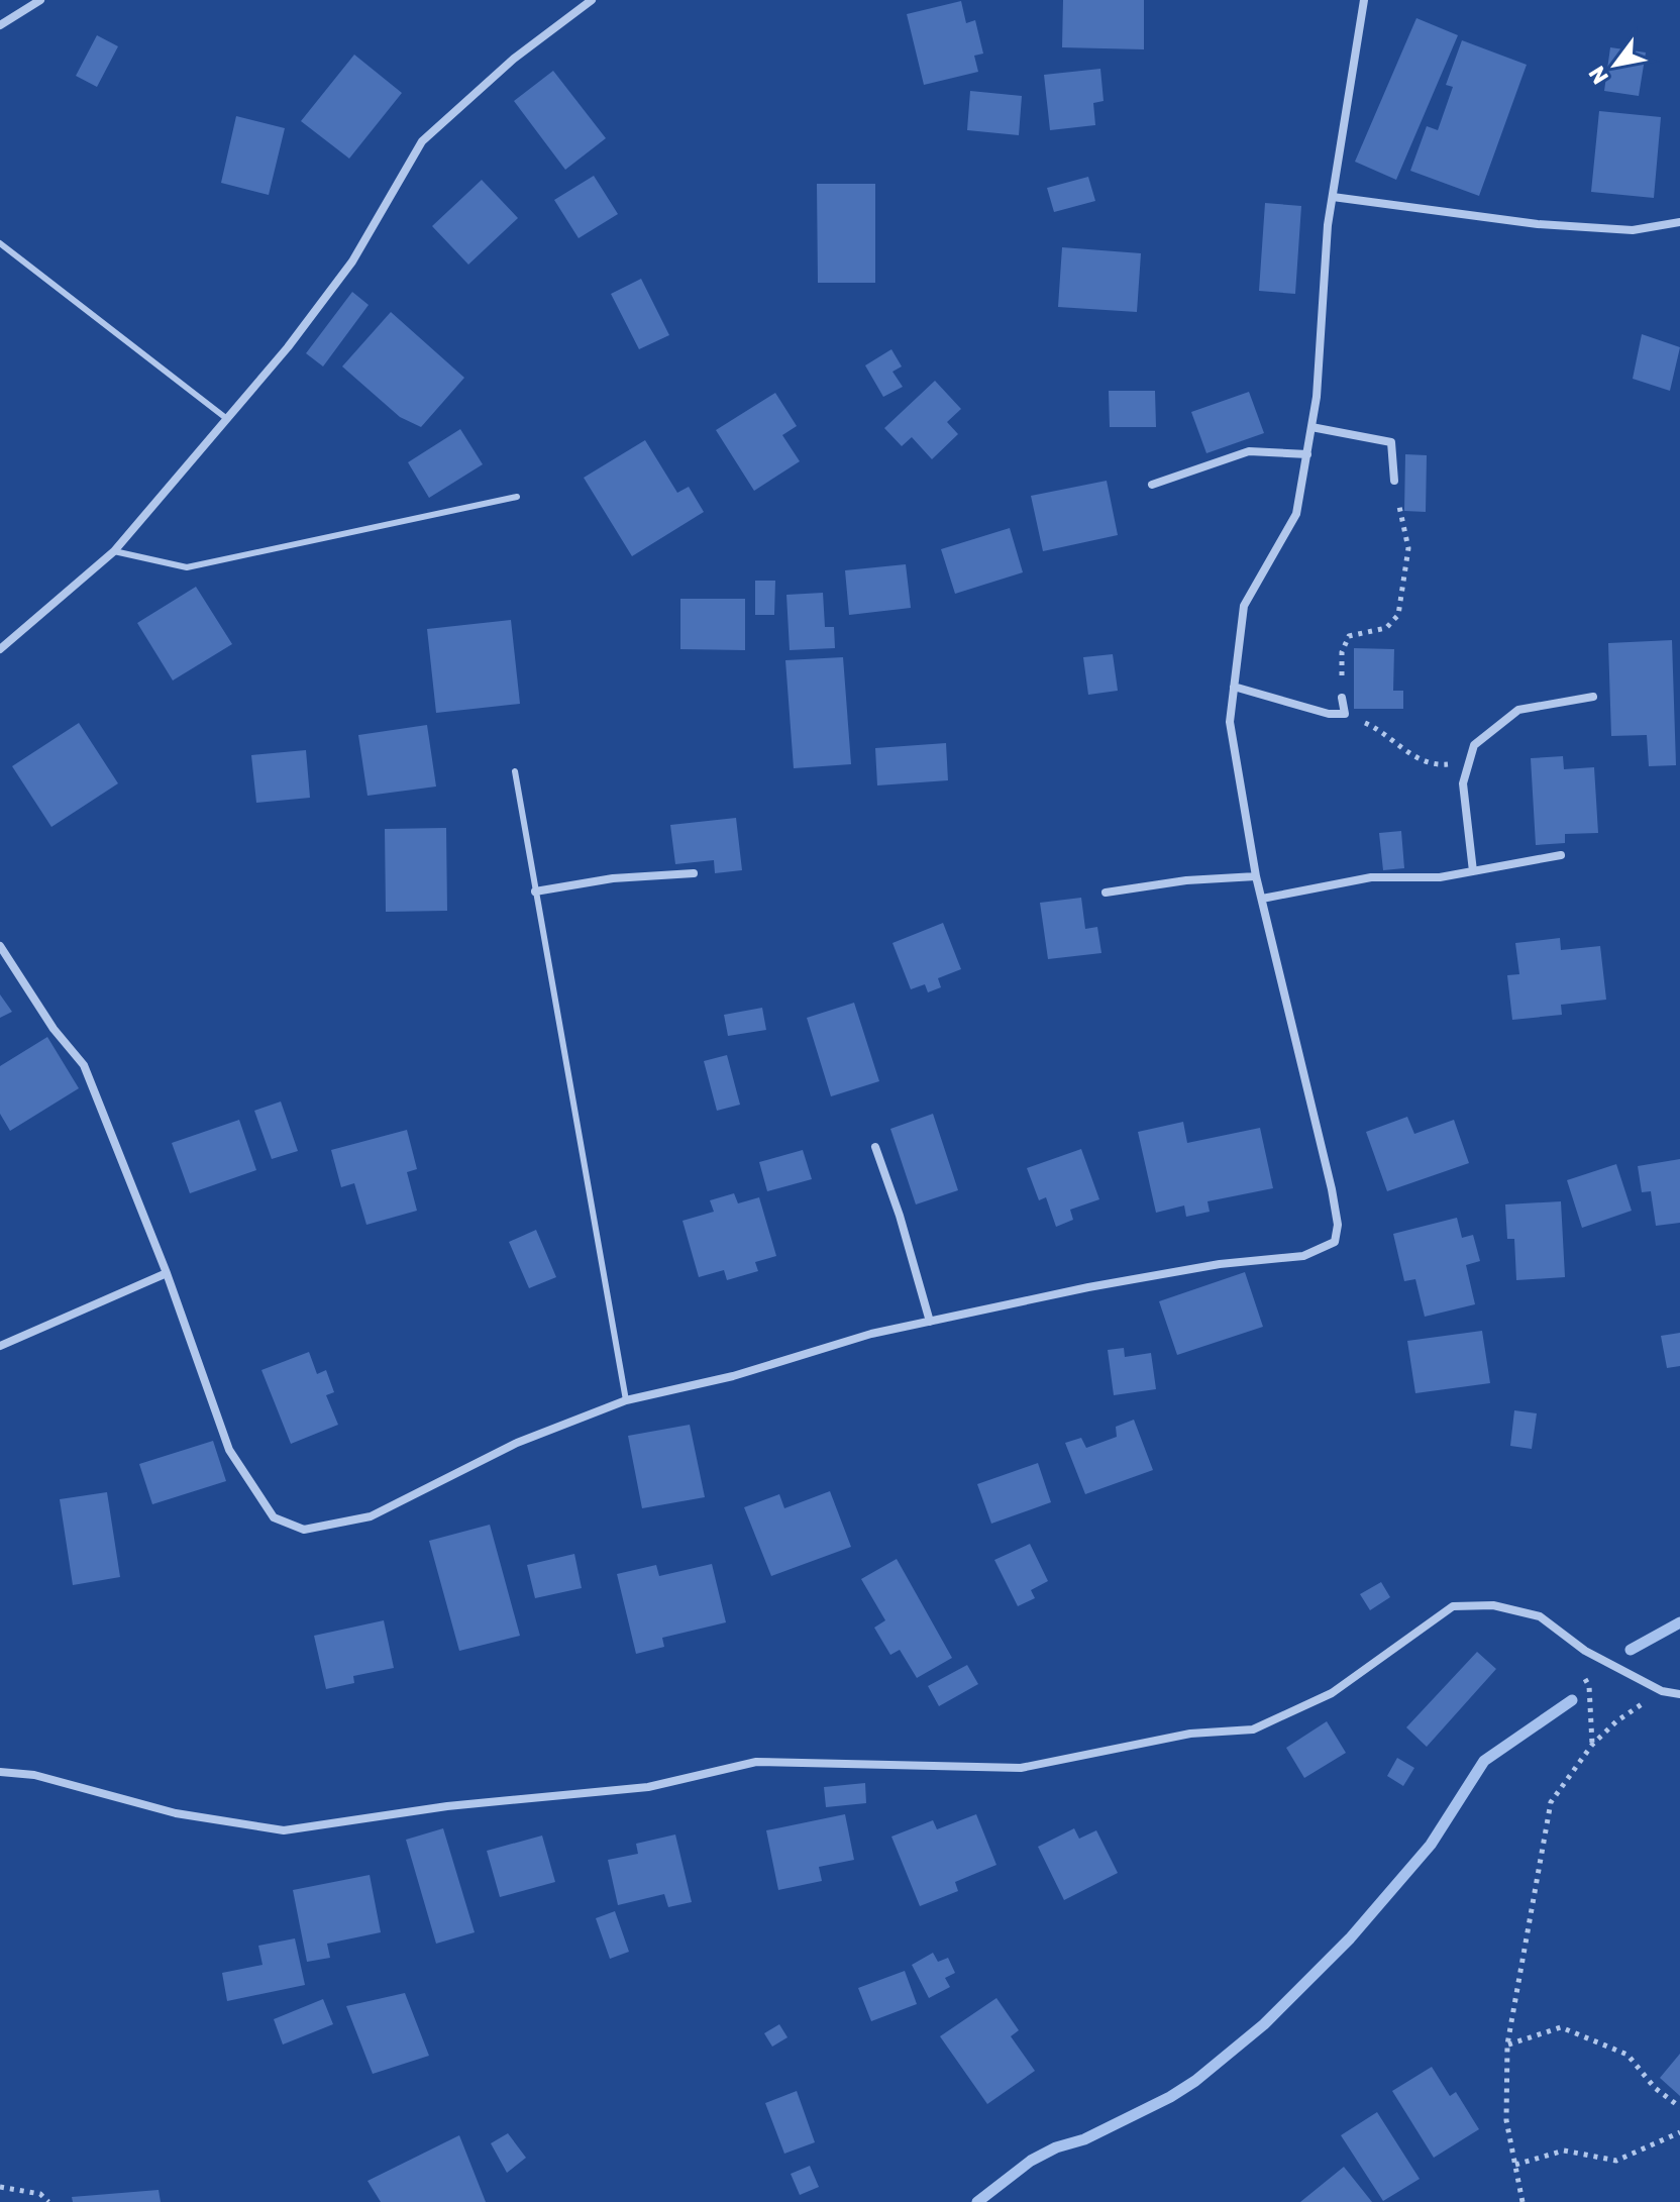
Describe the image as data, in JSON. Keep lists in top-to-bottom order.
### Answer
{
  "north": "bottom left"
}
